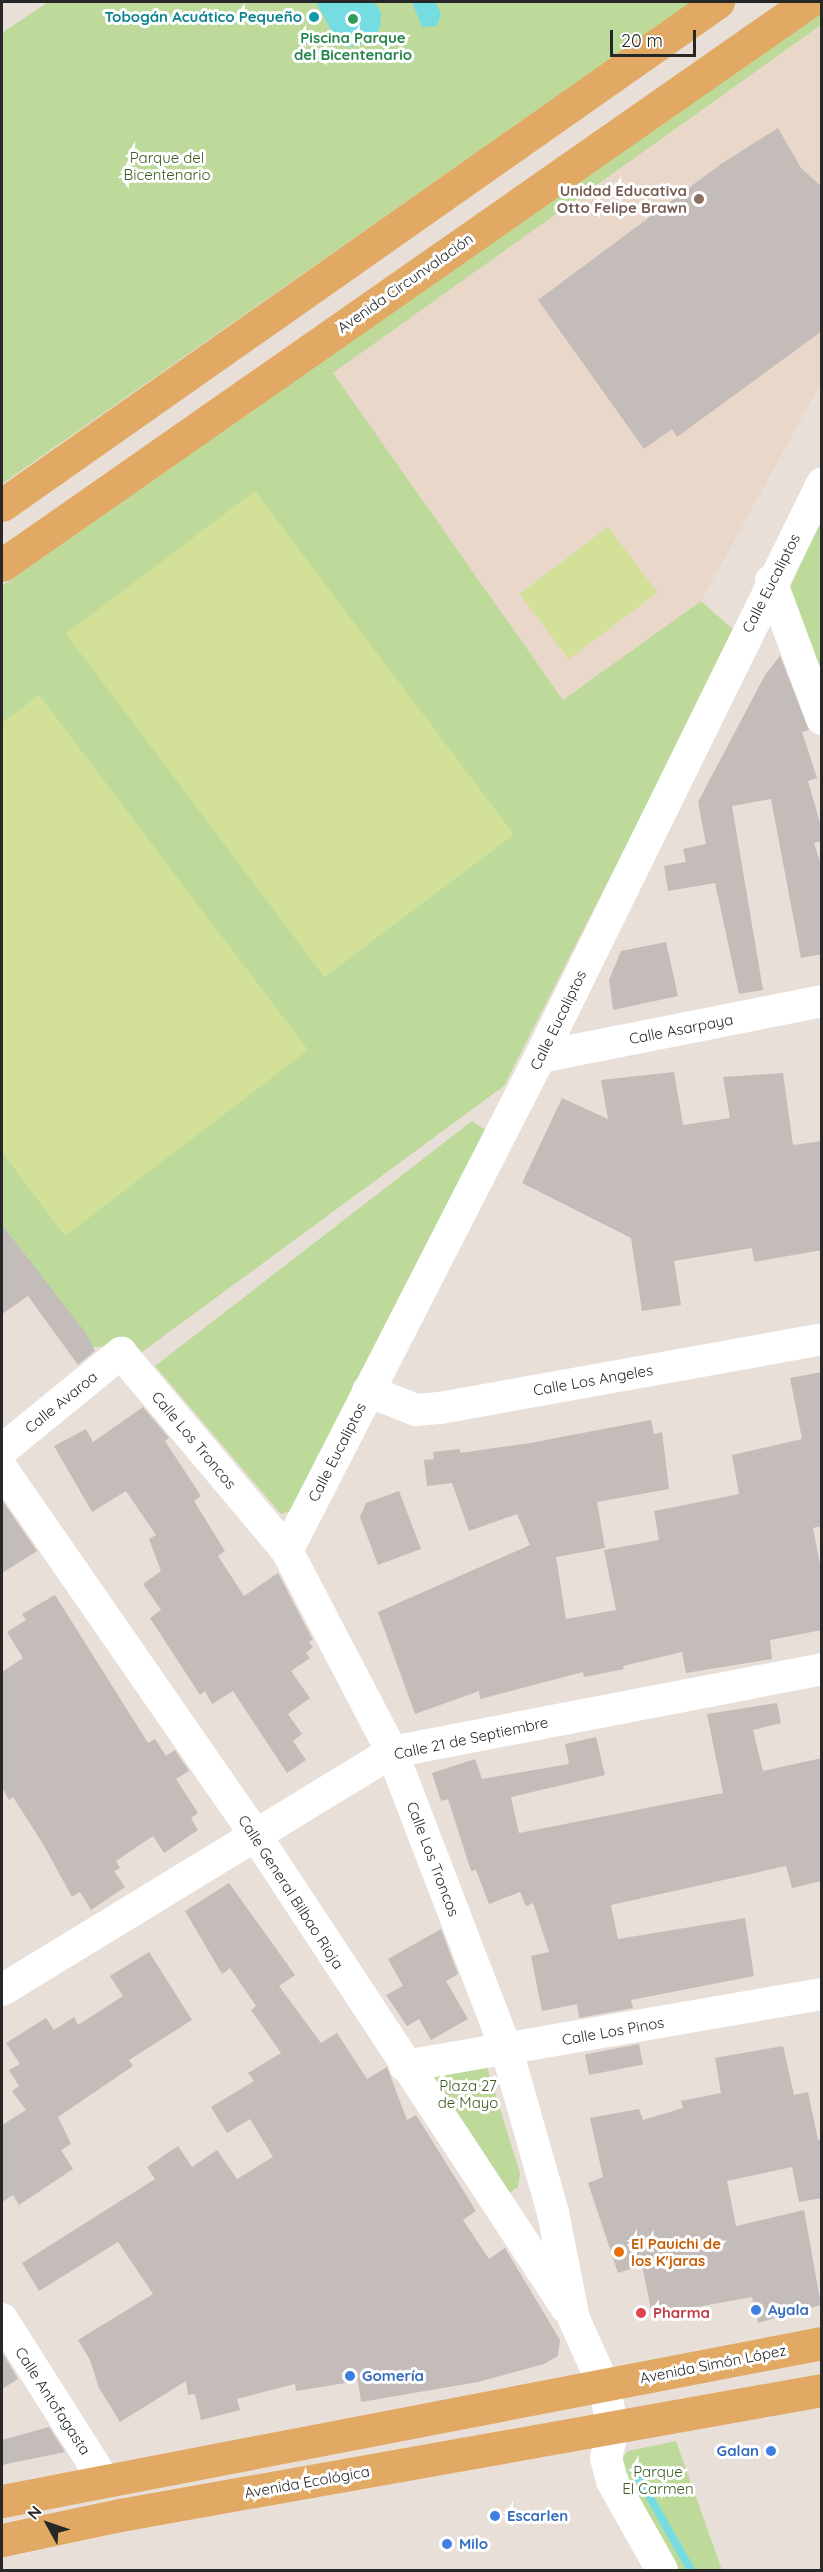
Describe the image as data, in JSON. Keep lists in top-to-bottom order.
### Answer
{
  "streets": {
    "main road": ["Avenida Circunvalación", "Avenida Simón López", "Avenida Ecológica"],
    "street": [
      "Calle Eucaliptos",
      "Calle Asarpaya",
      "Calle Los Angeles",
      "Calle Avaroa",
      "Calle Los Troncos",
      "Calle 21 de Septiembre",
      "Calle General Bilbao Rioja",
      "Calle Los Pinos",
      "Calle Antofagasta"
    ]
  },
  "crossings": [
    ["Calle Eucaliptos", "Calle Asarpaya"],
    ["Calle Eucaliptos", "Calle Los Angeles"],
    ["Calle Eucaliptos", "Calle Los Troncos"],
    ["Calle Avaroa", "Calle Los Troncos"],
    ["Calle Los Troncos", "Calle 21 de Septiembre"],
    ["Calle Los Troncos", "Calle General Bilbao Rioja"],
    ["Calle Los Troncos", "Calle Los Pinos"],
    ["Calle Los Troncos", "Avenida Simón López"],
    ["Calle Los Troncos", "Avenida Ecológica"],
    ["Calle 21 de Septiembre", "Calle General Bilbao Rioja"],
    ["Calle General Bilbao Rioja", "Calle Los Pinos"]
  ],
  "parks": ["Parque del Bicentenario", "Plaza 27 de Mayo", "Parque El Carmen"],
  "places": [
    "Tobogán Acuático Pequeño",
    "Piscina Parque del Bicentenario",
    "Unidad Educativa Otto Felipe Brawn",
    "El Pauichi de los K'jaras",
    "Ayala",
    "Pharma",
    "Gomería",
    "Galan",
    "Escarlen",
    "Milo"
  ],
  "scale_bar": "20 m",
  "north": "top left"
}
